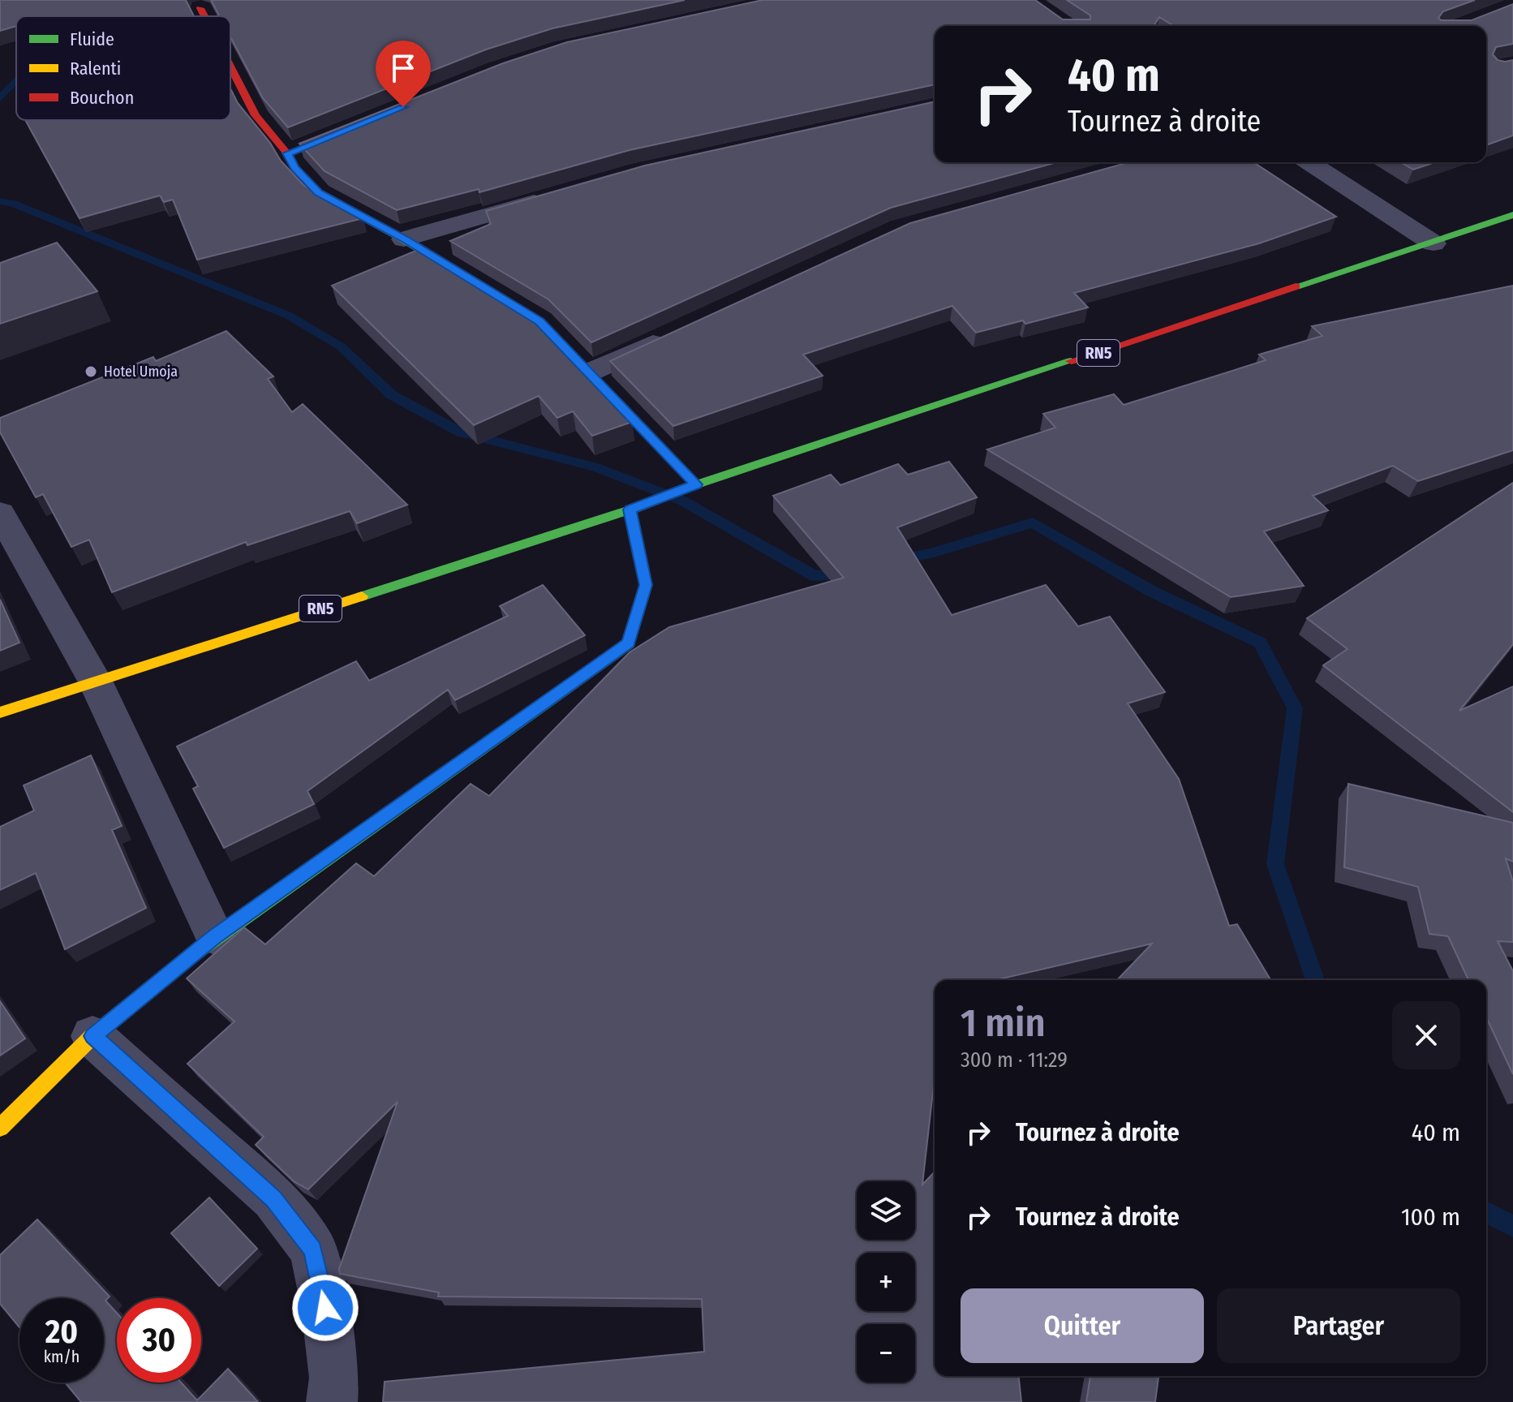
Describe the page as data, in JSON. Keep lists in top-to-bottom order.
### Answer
{
  "streets": {
    "main road": ["RN5"]
  },
  "places": ["Hotel Umoja"],
  "legend": ["Fluide", "Ralenti", "Bouchon"],
  "page": {
    "turn": ["40 m", "Tournez à droite"],
    "heading": ["1 min", "300 m · 11:29"],
    "list": [
      {
        "name": "Tournez à droite",
        "value": "40 m"
      },
      {
        "name": "Tournez à droite",
        "value": "100 m"
      }
    ],
    "map_buttons": ["+", "−"],
    "buttons": ["Quitter", "Partager"],
    "speed": "20 km/h",
    "limit": "30"
  }
}
